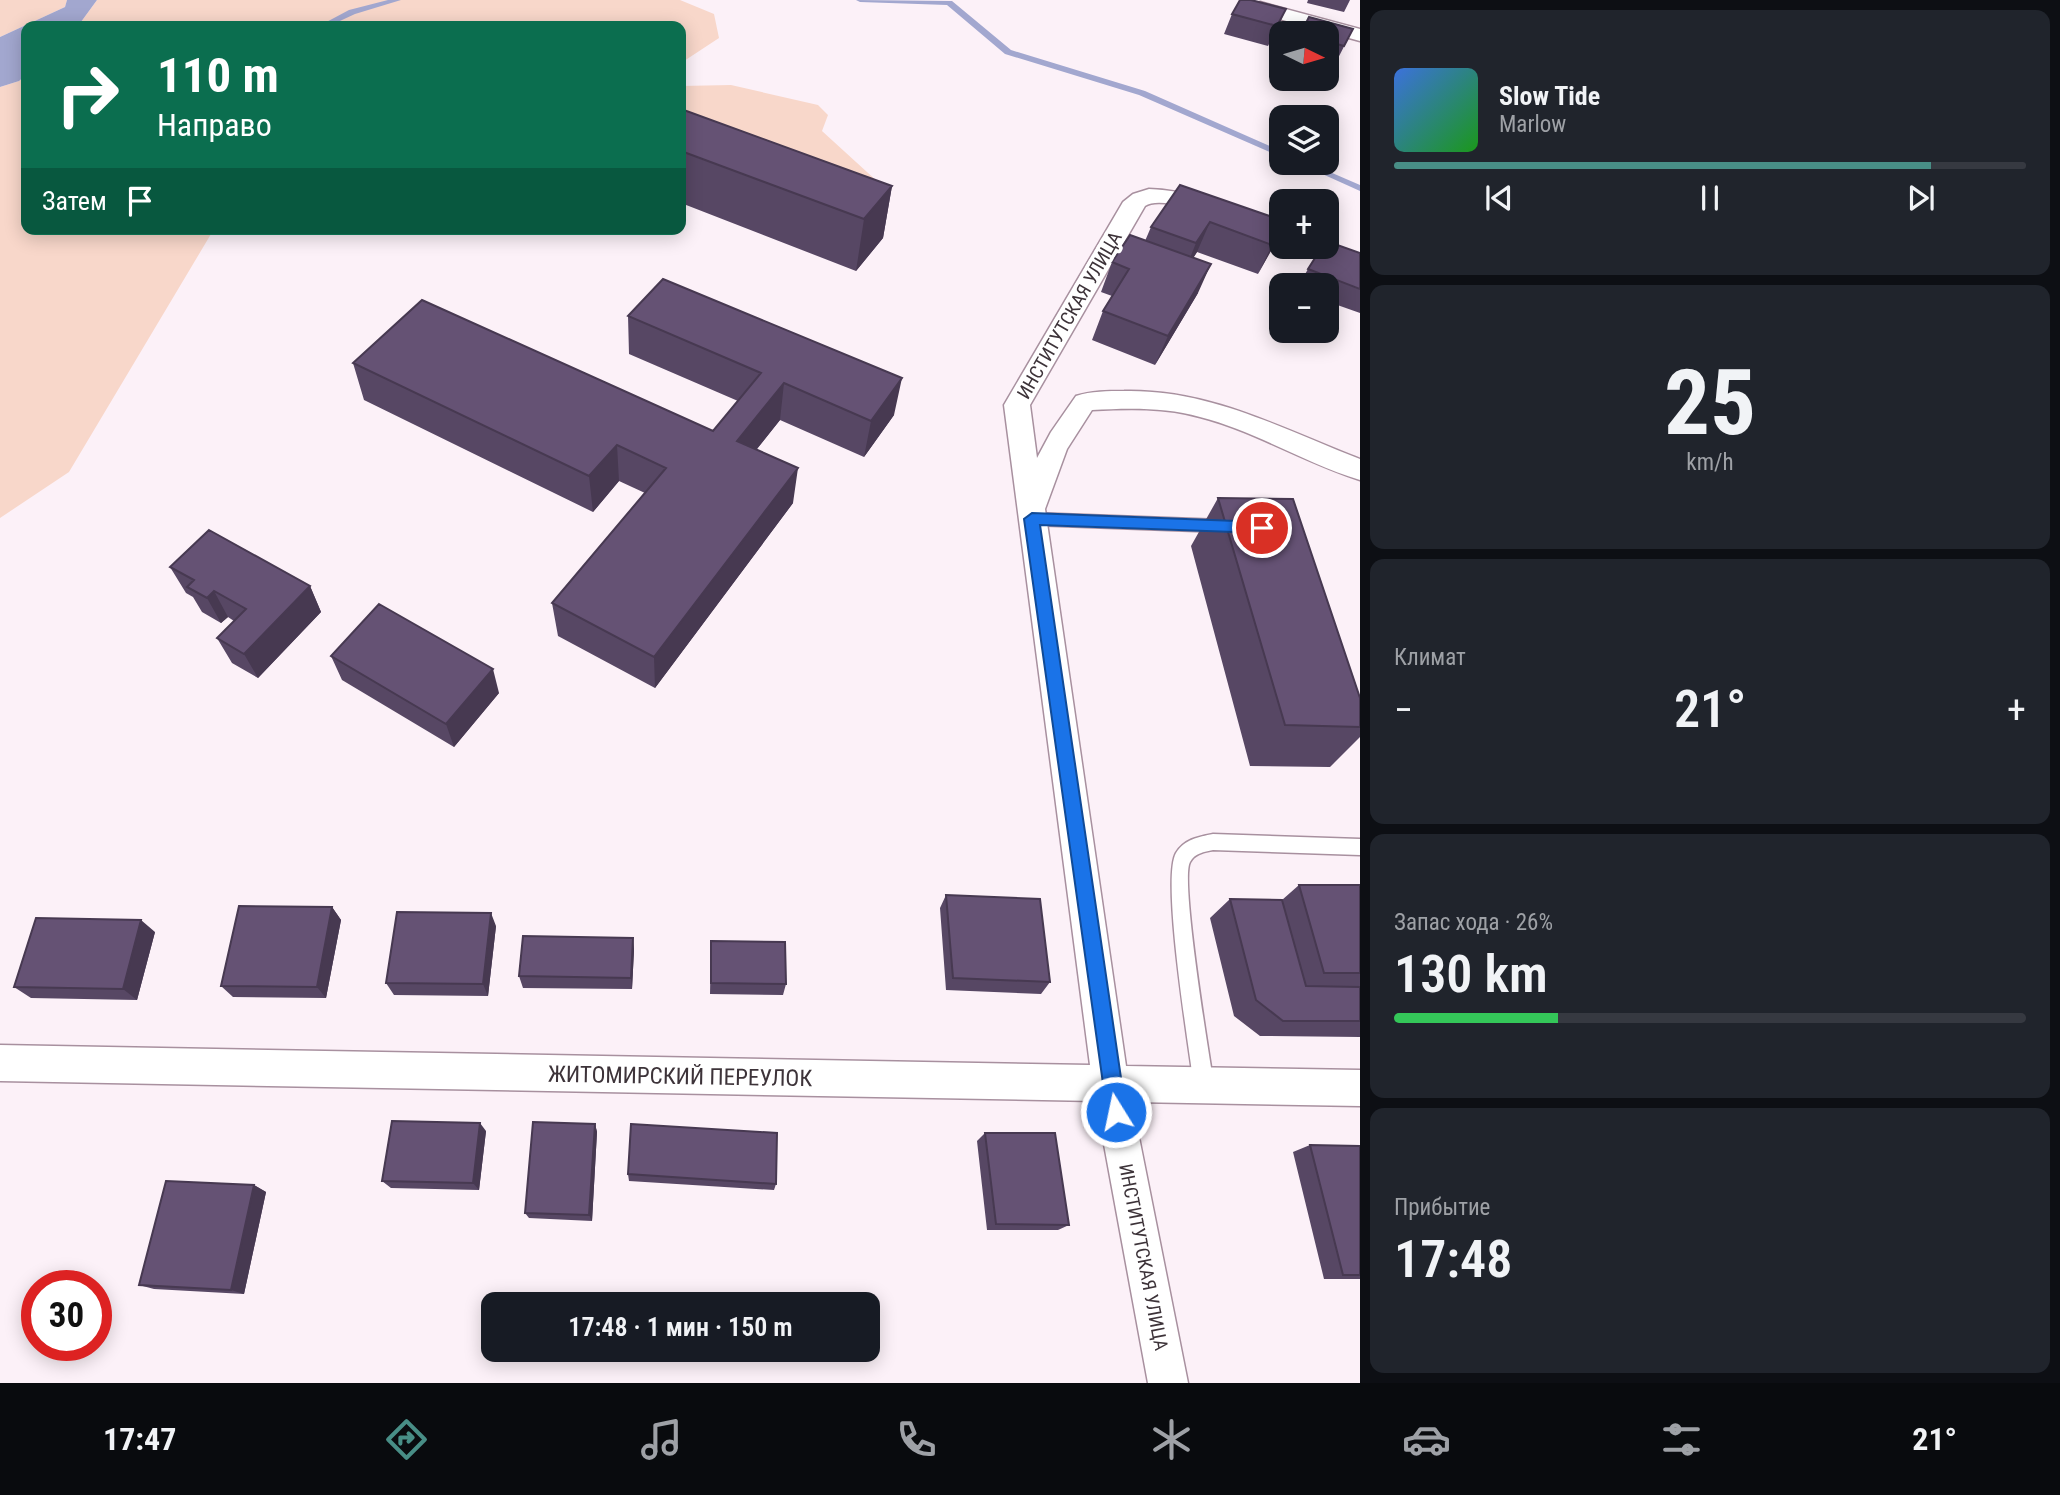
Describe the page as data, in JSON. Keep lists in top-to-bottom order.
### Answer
{
  "streets": {
    "street": ["ИНСТИТУТСКАЯ УЛИЦА", "ЖИТОМИРСКИЙ ПЕРЕУЛОК"]
  },
  "crossings": [
    ["ИНСТИТУТСКАЯ УЛИЦА", "ЖИТОМИРСКИЙ ПЕРЕУЛОК"]
  ],
  "north": "right",
  "page": {
    "map_buttons": ["+", "−"],
    "turn": ["110 m", "Направо"],
    "song": ["Slow Tide", "Marlow"],
    "then": "Затем",
    "tile": [
      ["25", "km/h"],
      "Климат",
      ["Запас хода · 26%", "130 km"],
      ["Прибытие", "17:48"]
    ],
    "heat": ["−", "21°", "+"],
    "limit": "30",
    "trip": "17:48 · 1 мин · 150 m",
    "tabs": ["17:47", "21°"]
  }
}
